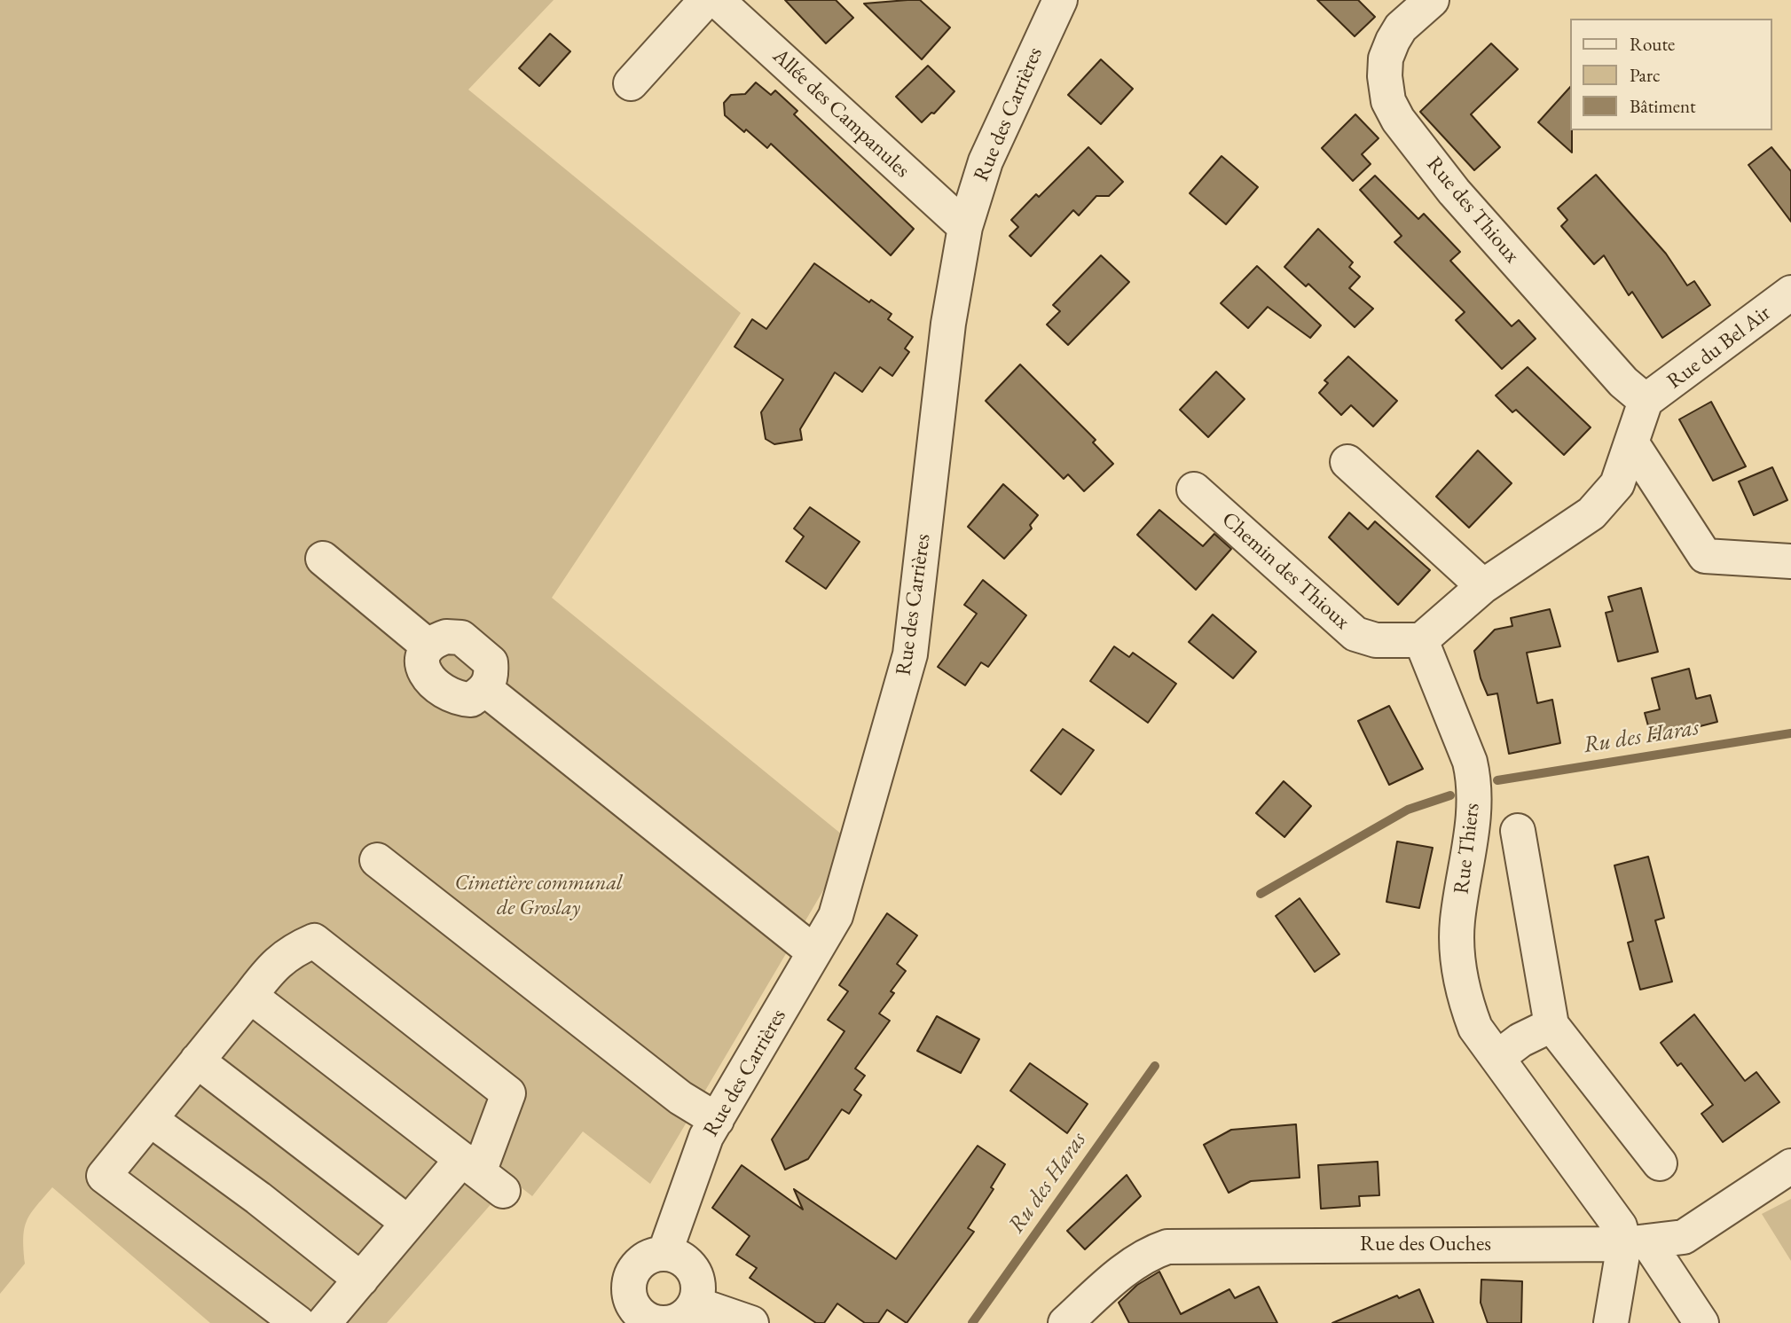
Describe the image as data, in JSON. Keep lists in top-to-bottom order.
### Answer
{
  "streets": {
    "street": [
      "Allée des Campanules",
      "Rue des Carrières",
      "Rue des Thioux",
      "Rue du Bel Air",
      "Chemin des Thioux",
      "Rue Thiers",
      "Rue des Ouches"
    ]
  },
  "crossings": [
    ["Allée des Campanules", "Rue des Carrières"],
    ["Rue des Thioux", "Rue du Bel Air"],
    ["Chemin des Thioux", "Rue Thiers"],
    ["Rue Thiers", "Rue des Ouches"]
  ],
  "water": ["Ru des Haras"],
  "parks": ["Cimetière communal de Groslay"],
  "legend": ["Route", "Parc", "Bâtiment"]
}
